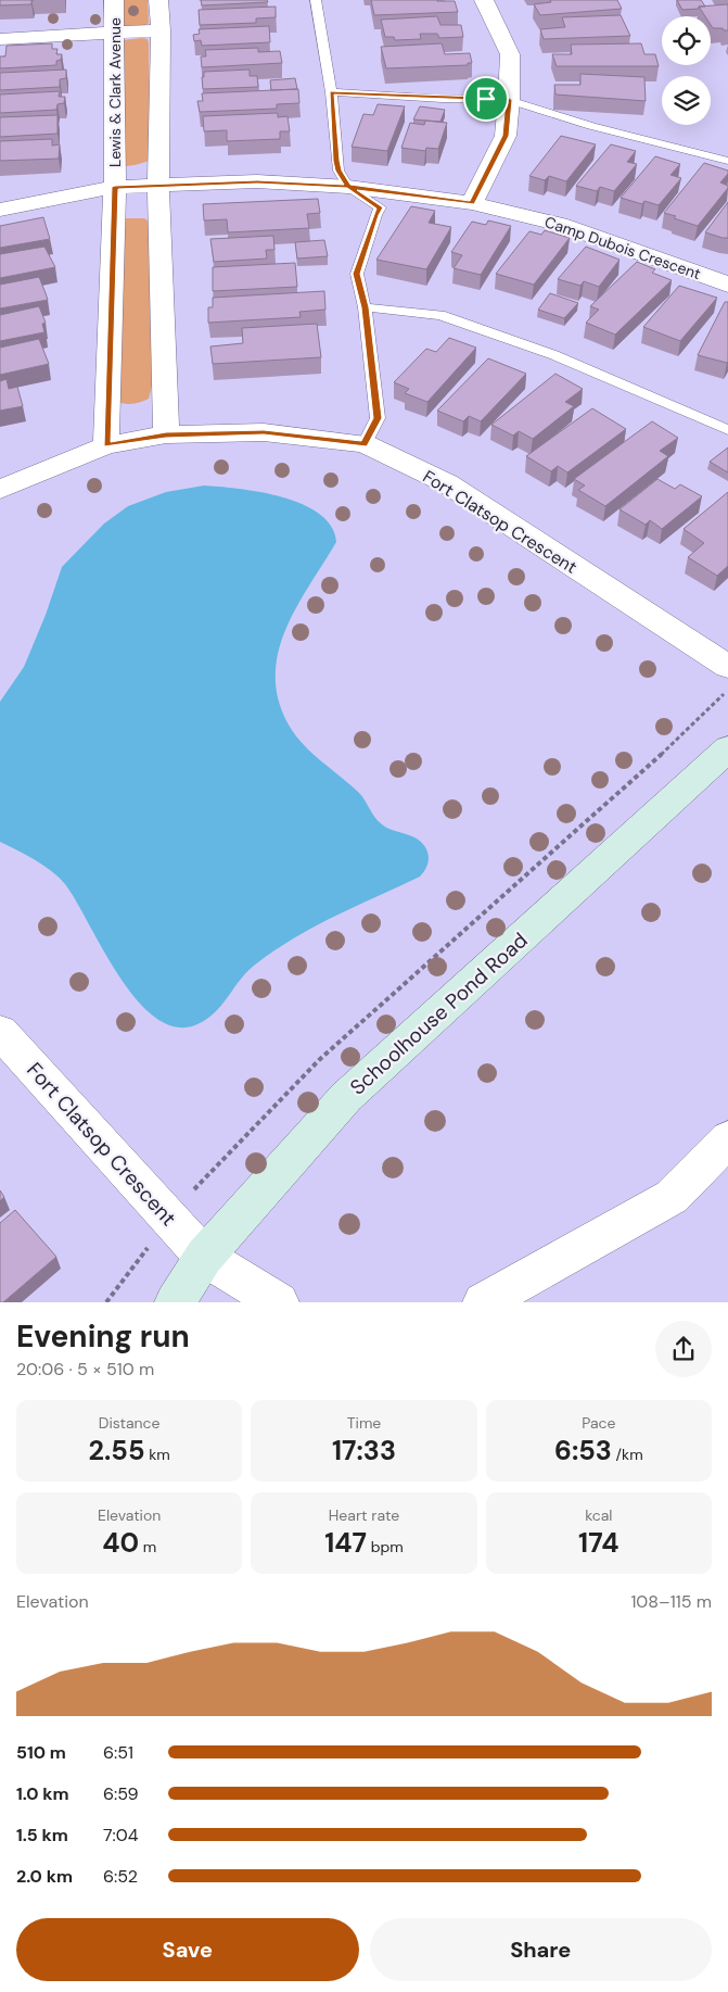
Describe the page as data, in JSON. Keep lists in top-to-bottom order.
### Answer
{
  "streets": {
    "street": [
      "Lewis & Clark Avenue",
      "Camp Dubois Crescent",
      "Fort Clatsop Crescent",
      "Schoolhouse Pond Road"
    ]
  },
  "crossings": [
    ["Lewis & Clark Avenue", "Camp Dubois Crescent"],
    ["Lewis & Clark Avenue", "Fort Clatsop Crescent"],
    ["Fort Clatsop Crescent", "Schoolhouse Pond Road"]
  ],
  "page": {
    "heading": ["Evening run", "20:06 · 5 × 510 m"],
    "stats": [
      ["Distance", "2.55 km"],
      ["Time", "17:33"],
      ["Pace", "6:53 /km"],
      ["Elevation", "40 m"],
      ["Heart rate", "147 bpm"],
      ["kcal", "174"]
    ],
    "chart": ["Elevation", "108–115 m"],
    "list": [
      {
        "name": "510 m",
        "note": "6:51"
      },
      {
        "name": "1.0 km",
        "note": "6:59"
      },
      {
        "name": "1.5 km",
        "note": "7:04"
      },
      {
        "name": "2.0 km",
        "note": "6:52"
      }
    ],
    "buttons": ["Save", "Share"]
  }
}
